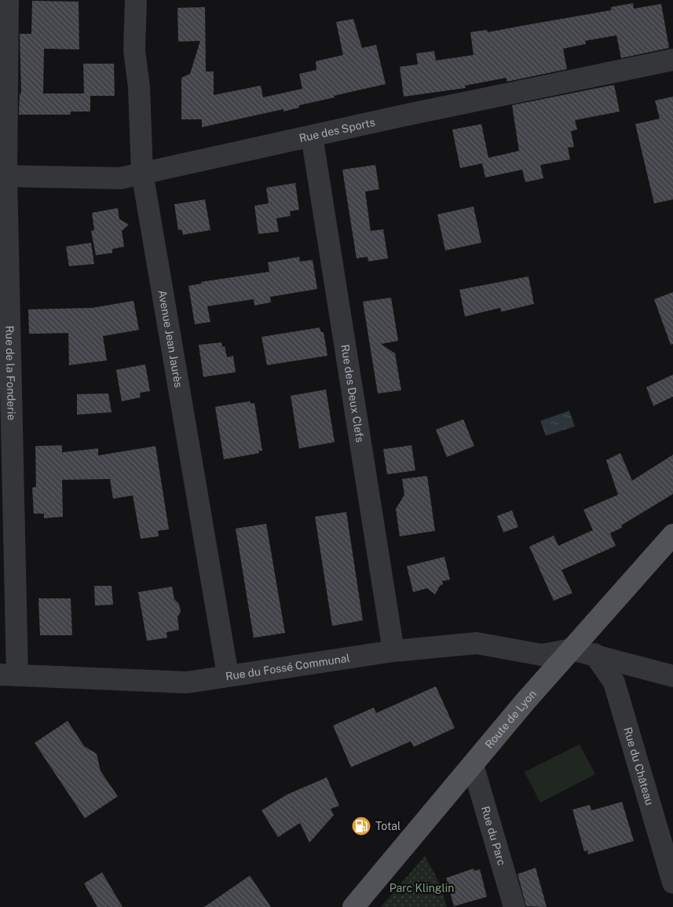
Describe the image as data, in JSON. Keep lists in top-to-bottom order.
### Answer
{
  "streets": {
    "main road": ["Route de Lyon"],
    "street": [
      "Rue des Sports",
      "Avenue Jean Jaurès",
      "Rue de la Fonderie",
      "Rue des Deux Clefs",
      "Rue du Fossé Communal",
      "Rue du Château",
      "Rue du Parc"
    ]
  },
  "crossings": [
    ["Rue des Sports", "Avenue Jean Jaurès"],
    ["Rue des Sports", "Rue de la Fonderie"],
    ["Rue des Sports", "Rue des Deux Clefs"],
    ["Avenue Jean Jaurès", "Rue du Fossé Communal"],
    ["Rue de la Fonderie", "Rue du Fossé Communal"],
    ["Rue des Deux Clefs", "Rue du Fossé Communal"],
    ["Rue du Fossé Communal", "Route de Lyon"],
    ["Route de Lyon", "Rue du Parc"]
  ],
  "parks": ["Parc Klinglin"],
  "places": {
    "fuel station": ["Total"]
  }
}
